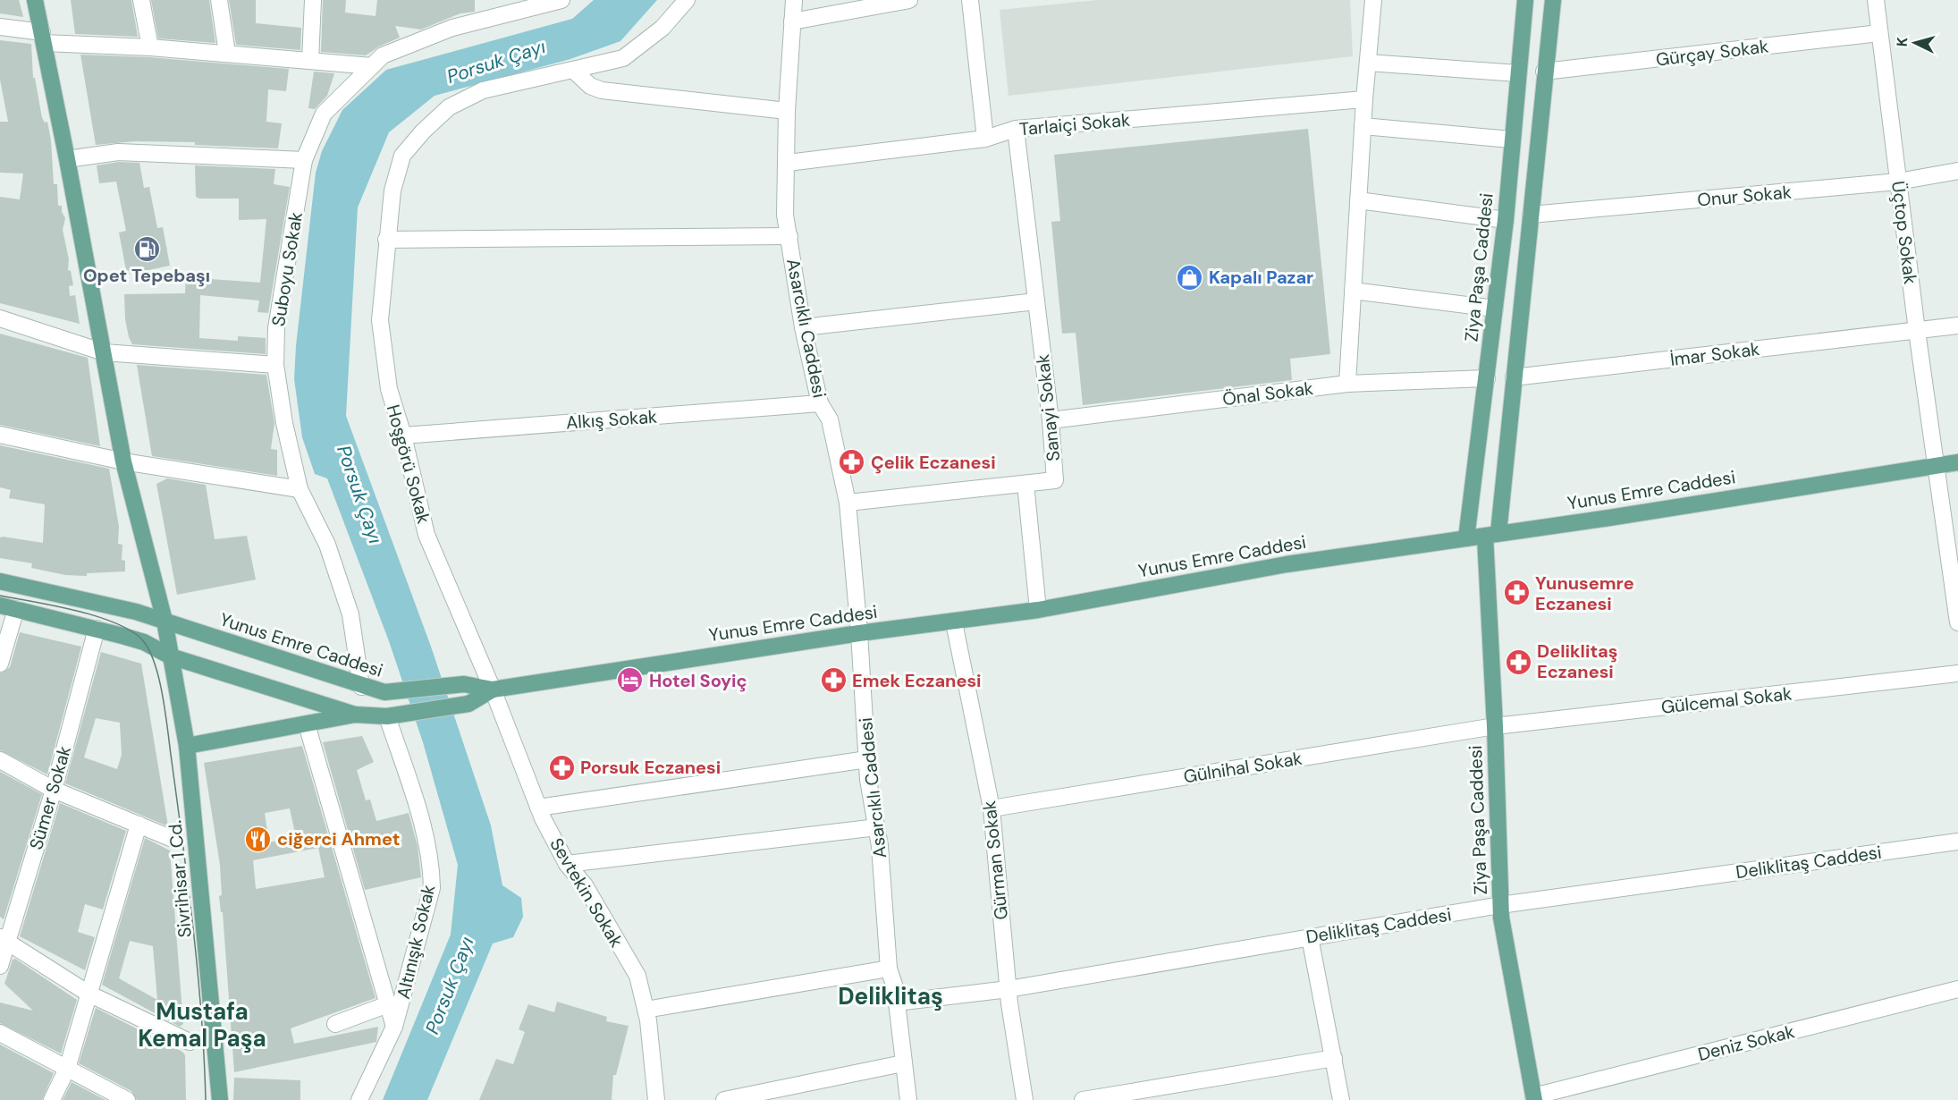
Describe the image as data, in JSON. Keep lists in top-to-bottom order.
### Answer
{
  "streets": {
    "main road": ["Ziya Paşa Caddesi", "Yunus Emre Caddesi", "Sivrihisar 1 Cd."],
    "street": [
      "Gürçay Sokak",
      "Tarlaiçi Sokak",
      "Onur Sokak",
      "Üçtop Sokak",
      "Suboyu Sokak",
      "Asarcıklı Caddesi",
      "İmar Sokak",
      "Önal Sokak",
      "Sanayi Sokak",
      "Alkış Sokak",
      "Hoşgörü Sokak",
      "Gülcemal Sokak",
      "Gülnihal Sokak",
      "Sümer Sokak",
      "Gürman Sokak",
      "Deliklitaş Caddesi",
      "Sevtekin Sokak",
      "Altınışık Sokak",
      "Deniz Sokak"
    ]
  },
  "crossings": [
    ["Gürçay Sokak", "Üçtop Sokak"],
    ["Gürçay Sokak", "Ziya Paşa Caddesi"],
    ["Tarlaiçi Sokak", "Asarcıklı Caddesi"],
    ["Tarlaiçi Sokak", "Sanayi Sokak"],
    ["Onur Sokak", "Üçtop Sokak"],
    ["Onur Sokak", "Ziya Paşa Caddesi"],
    ["Üçtop Sokak", "İmar Sokak"],
    ["Üçtop Sokak", "Yunus Emre Caddesi"],
    ["Ziya Paşa Caddesi", "İmar Sokak"],
    ["Ziya Paşa Caddesi", "Önal Sokak"],
    ["Ziya Paşa Caddesi", "Yunus Emre Caddesi"],
    ["Ziya Paşa Caddesi", "Gülcemal Sokak"],
    ["Ziya Paşa Caddesi", "Gülnihal Sokak"],
    ["Ziya Paşa Caddesi", "Deliklitaş Caddesi"],
    ["Ziya Paşa Caddesi", "Deniz Sokak"],
    ["Suboyu Sokak", "Yunus Emre Caddesi"],
    ["Asarcıklı Caddesi", "Sanayi Sokak"],
    ["Asarcıklı Caddesi", "Alkış Sokak"],
    ["Asarcıklı Caddesi", "Yunus Emre Caddesi"],
    ["Asarcıklı Caddesi", "Deliklitaş Caddesi"],
    ["Önal Sokak", "Sanayi Sokak"],
    ["Alkış Sokak", "Hoşgörü Sokak"],
    ["Hoşgörü Sokak", "Yunus Emre Caddesi"],
    ["Hoşgörü Sokak", "Sevtekin Sokak"],
    ["Yunus Emre Caddesi", "Sümer Sokak"],
    ["Yunus Emre Caddesi", "Gürman Sokak"],
    ["Yunus Emre Caddesi", "Sivrihisar 1 Cd."],
    ["Yunus Emre Caddesi", "Sevtekin Sokak"],
    ["Yunus Emre Caddesi", "Altınışık Sokak"],
    ["Gülcemal Sokak", "Gülnihal Sokak"],
    ["Gülnihal Sokak", "Gürman Sokak"],
    ["Gürman Sokak", "Deliklitaş Caddesi"]
  ],
  "districts": ["Deliklitaş", "Mustafa Kemal Paşa"],
  "water": ["Porsuk Çayı"],
  "places": {
    "fuel station": ["Opet Tepebaşı"],
    "shop": ["Kapalı Pazar"],
    "pharmacy": [
      "Çelik Eczanesi",
      "Yunusemre Eczanesi",
      "Deliklitaş Eczanesi",
      "Emek Eczanesi",
      "Porsuk Eczanesi"
    ],
    "hotel": ["Hotel Soyiç"],
    "restaurant": ["ciğerci Ahmet"]
  },
  "north": "left"
}
